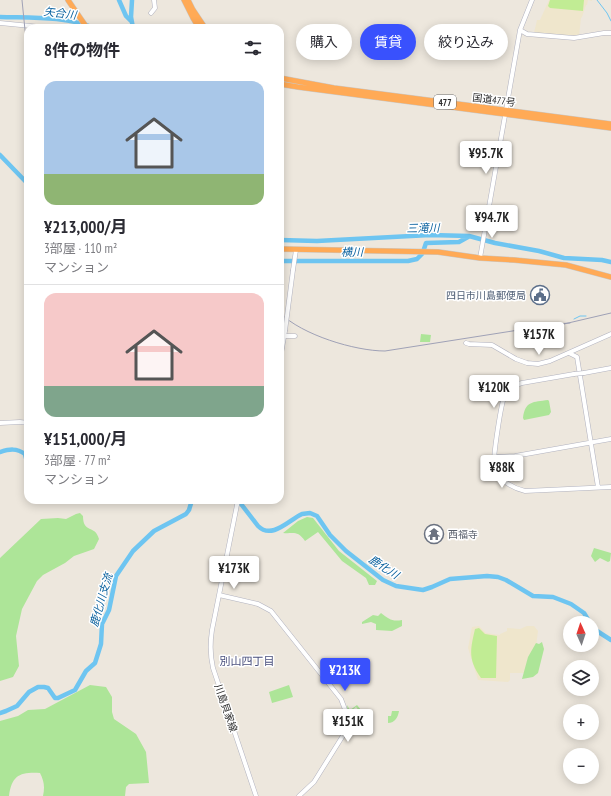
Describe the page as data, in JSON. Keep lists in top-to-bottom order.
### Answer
{
  "streets": {
    "highway": ["国道477号", "477"],
    "street": ["川島貝家線"]
  },
  "districts": ["別山四丁目"],
  "water": [
    "矢合川",
    "三滝川",
    "横川",
    "鹿化川",
    "鹿化川支流"
  ],
  "places": {
    "public building": ["四日市川島郵便局"],
    "temple": ["西福寺"]
  },
  "north": "top",
  "page": {
    "chip": ["購入", "賃貸", "絞り込み"],
    "heading": "8件の物件",
    "list": [
      {
        "name": "¥213,000/月",
        "note": "3部屋 · 110 m² · マンション"
      },
      {
        "name": "¥151,000/月",
        "note": "3部屋 · 77 m² · マンション"
      }
    ],
    "price": [
      "¥95.7K",
      "¥94.7K",
      "¥157K",
      "¥120K",
      "¥88K",
      "¥173K",
      "¥213K",
      "¥151K"
    ],
    "map_buttons": ["+", "−"]
  }
}
